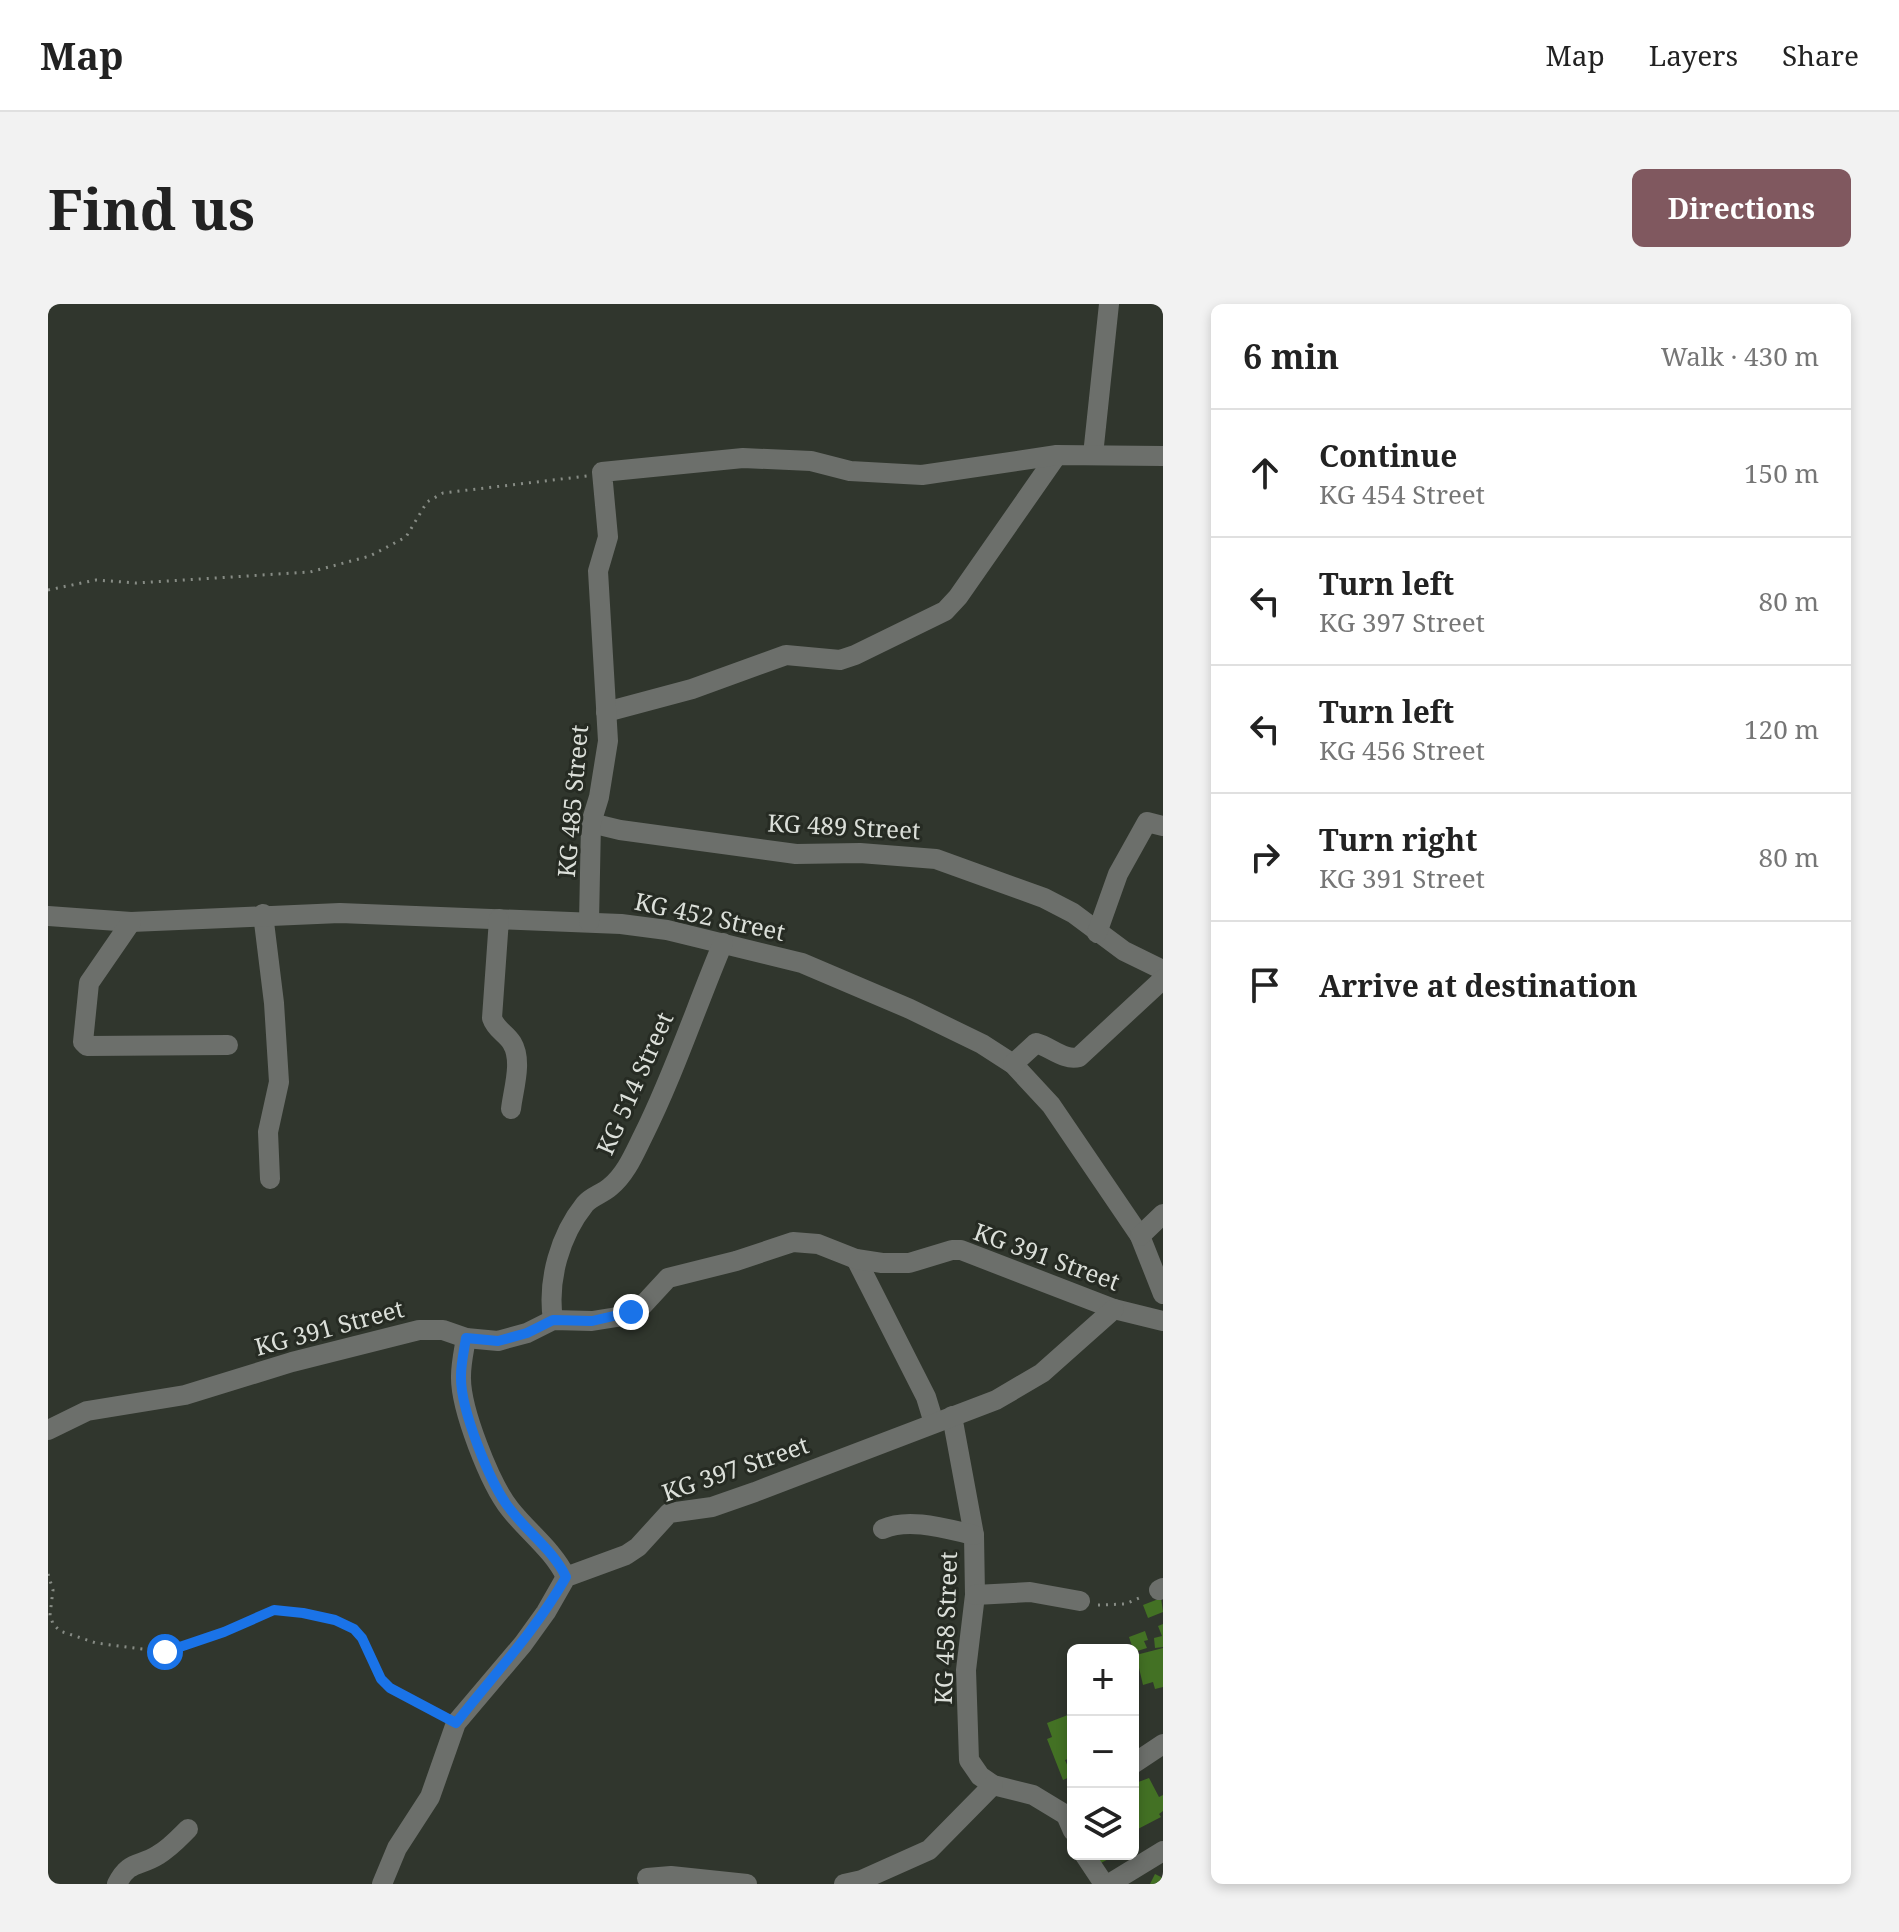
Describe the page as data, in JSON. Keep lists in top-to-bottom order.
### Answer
{
  "streets": {
    "street": [
      "KG 485 Street",
      "KG 489 Street",
      "KG 452 Street",
      "KG 514 Street",
      "KG 391 Street",
      "KG 397 Street",
      "KG 458 Street"
    ]
  },
  "crossings": [
    ["KG 485 Street", "KG 489 Street"],
    ["KG 485 Street", "KG 452 Street"],
    ["KG 452 Street", "KG 514 Street"],
    ["KG 514 Street", "KG 391 Street"],
    ["KG 391 Street", "KG 397 Street"],
    ["KG 391 Street", "KG 458 Street"],
    ["KG 397 Street", "KG 458 Street"]
  ],
  "page": {
    "header": "Map",
    "nav": ["Map", "Layers", "Share"],
    "buttons": "Directions",
    "title": "Find us",
    "heading": ["6 min", "Walk · 430 m"],
    "list": [
      ["Continue", "KG 454 Street", "150 m"],
      ["Turn left", "KG 397 Street", "80 m"],
      ["Turn left", "KG 456 Street", "120 m"],
      ["Turn right", "KG 391 Street", "80 m"],
      "Arrive at destination"
    ],
    "map_buttons": ["+", "−"]
  }
}
